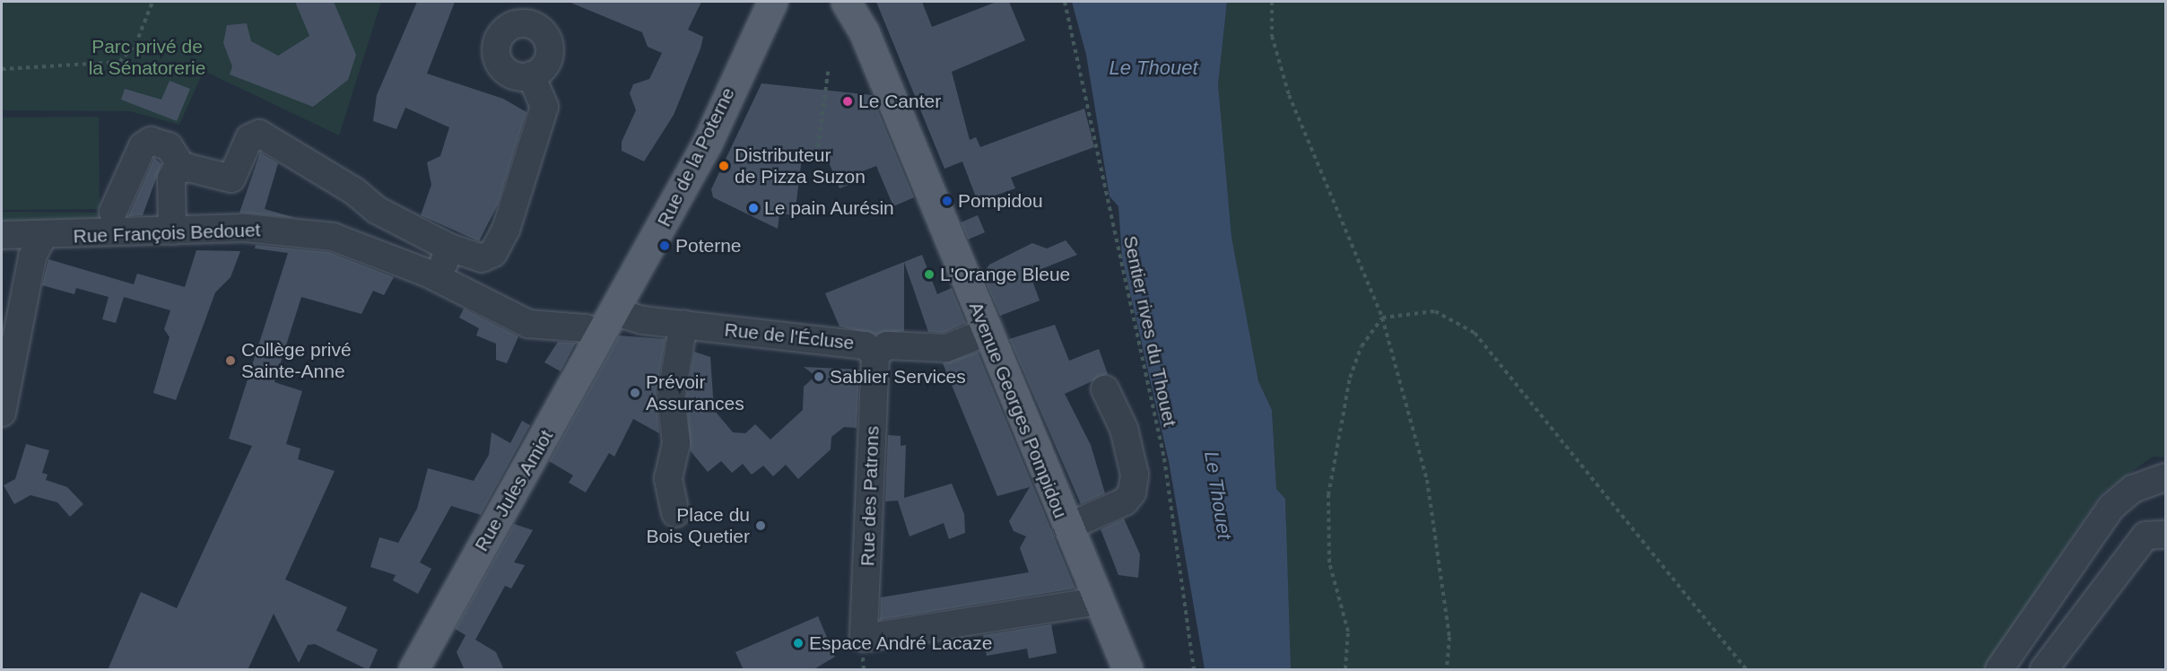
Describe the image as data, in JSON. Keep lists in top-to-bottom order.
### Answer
{
  "streets": {
    "main road": ["Rue de la Poterne", "Avenue Georges Pompidou", "Rue Jules Amiot"],
    "street": ["Rue François Bedouet", "Rue de l'Écluse", "Rue des Patrons"],
    "path": ["Sentier rives du Thouet"]
  },
  "crossings": [
    ["Rue de la Poterne", "Rue François Bedouet"],
    ["Rue de la Poterne", "Rue de l'Écluse"],
    ["Rue de la Poterne", "Rue Jules Amiot"],
    ["Rue François Bedouet", "Rue de l'Écluse"],
    ["Rue François Bedouet", "Rue Jules Amiot"],
    ["Rue de l'Écluse", "Avenue Georges Pompidou"],
    ["Rue de l'Écluse", "Rue Jules Amiot"],
    ["Rue de l'Écluse", "Rue des Patrons"],
    ["Avenue Georges Pompidou", "Rue des Patrons"]
  ],
  "water": ["Le Thouet"],
  "parks": ["Parc privé de la Sénatorerie"],
  "places": [
    "Le Canter",
    "Distributeur de Pizza Suzon",
    "Pompidou",
    "Le pain Aurésin",
    "Poterne",
    "L'Orange Bleue",
    "Collège privé Sainte-Anne",
    "Sablier Services",
    "Prévoir Assurances",
    "Place du Bois Quetier",
    "Espace André Lacaze"
  ]
}
